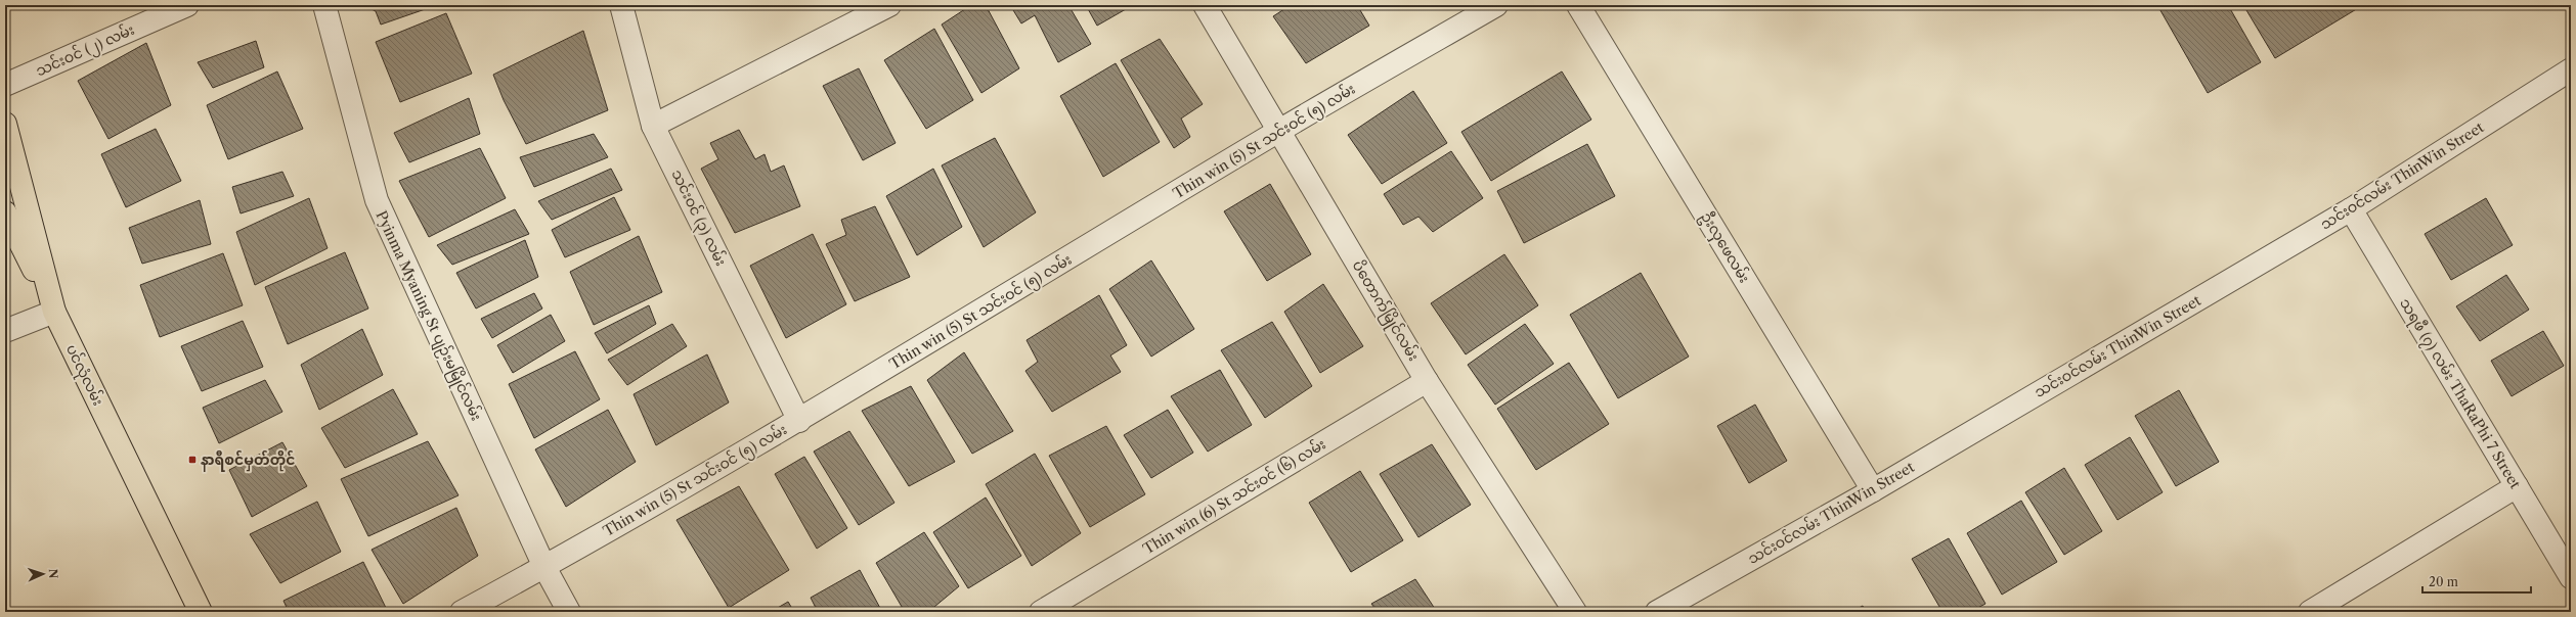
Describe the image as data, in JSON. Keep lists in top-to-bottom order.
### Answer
{
  "streets": {
    "main road": ["ပင်လုံလမ်း"],
    "street": [
      "သင်းဝင် (၂) လမ်း",
      "Thin win (5) St သင်းဝင် (၅) လမ်း",
      "သင်းဝင်လမ်း ThinWin Street",
      "သင်းဝင် (၃) လမ်း",
      "ဦးလှဖေလမ်း",
      "ပိတောက်မြိုင်လမ်း",
      "Pyinma Myaning St ပျဉ်းမမြိုင်လမ်း",
      "သရဖီ (၇) လမ်း ThaRaPhi 7 Street",
      "Thin win (6) St သင်းဝင် (၆) လမ်း"
    ]
  },
  "crossings": [
    ["Thin win (5) St သင်းဝင် (၅) လမ်း", "သင်းဝင် (၃) လမ်း"],
    ["Thin win (5) St သင်းဝင် (၅) လမ်း", "ပိတောက်မြိုင်လမ်း"],
    ["Thin win (5) St သင်းဝင် (၅) လမ်း", "Pyinma Myaning St ပျဉ်းမမြိုင်လမ်း"],
    ["သင်းဝင်လမ်း ThinWin Street", "ဦးလှဖေလမ်း"],
    ["သင်းဝင်လမ်း ThinWin Street", "သရဖီ (၇) လမ်း ThaRaPhi 7 Street"],
    ["ပိတောက်မြိုင်လမ်း", "Thin win (6) St သင်းဝင် (၆) လမ်း"]
  ],
  "places": {
    "transit": ["နာရီစင်မှတ်တိုင်"]
  },
  "scale_bar": "20 m",
  "north": "right"
}
